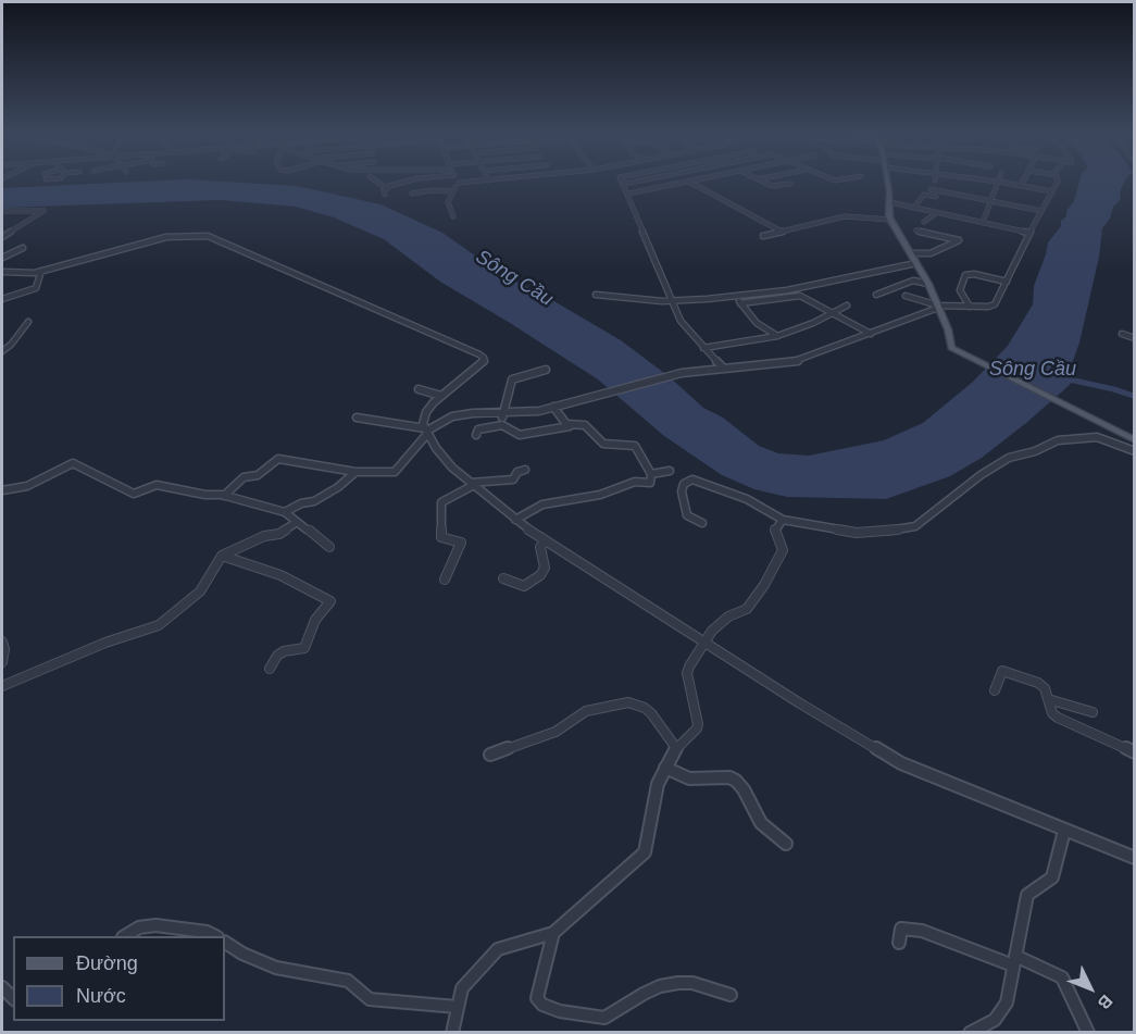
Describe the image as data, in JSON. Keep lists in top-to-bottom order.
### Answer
{
  "water": ["Sông Cầu"],
  "legend": ["Đường", "Nước"],
  "north": "bottom right"
}
